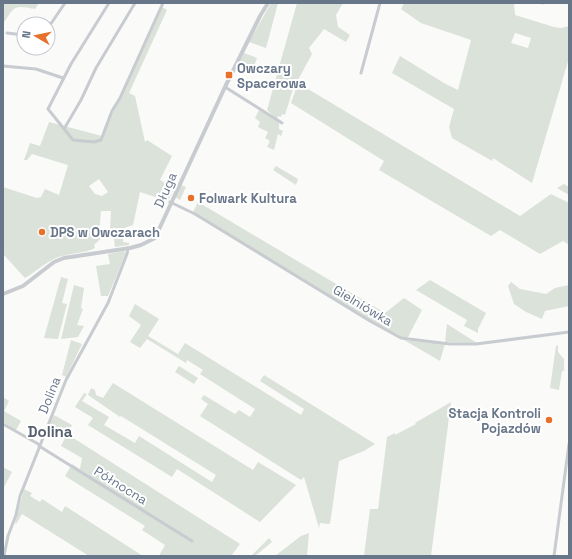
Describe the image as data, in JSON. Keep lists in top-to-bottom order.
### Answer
{
  "streets": {
    "street": [
      "Długa",
      "Gielniówka",
      "Dolina",
      "Północna"
    ]
  },
  "crossings": [
    ["Długa", "Gielniówka"],
    ["Długa", "Dolina"],
    ["Dolina", "Północna"]
  ],
  "districts": ["Dolina"],
  "places": {
    "transit": ["Owczary Spacerowa"],
    "other": ["Folwark Kultura", "DPS w Owczarach", "Stacja Kontroli Pojazdów"]
  },
  "north": "left"
}
